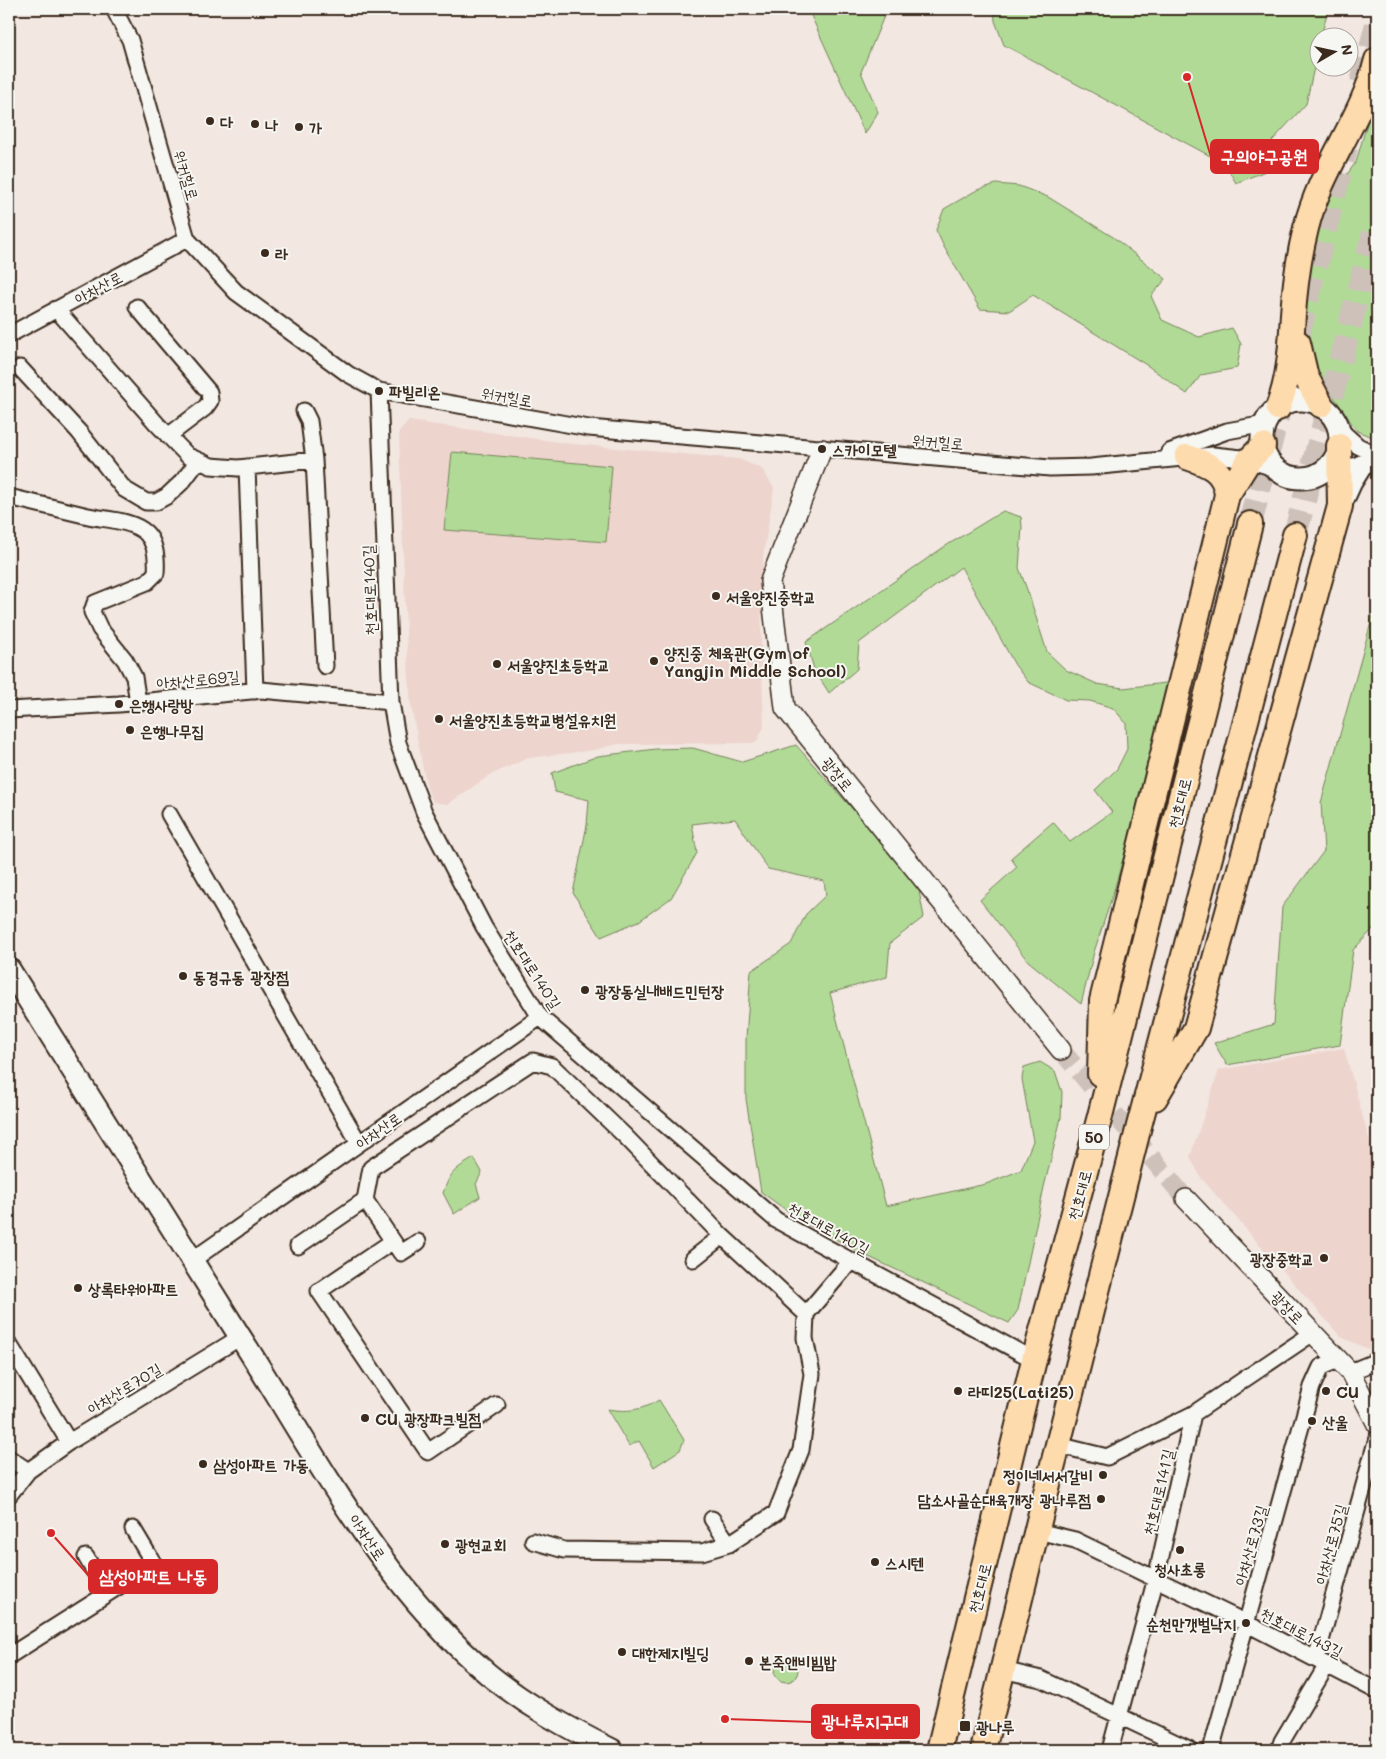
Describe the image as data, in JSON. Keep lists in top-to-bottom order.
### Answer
{
  "streets": {
    "main road": ["아차산로", "천호대로", "50"],
    "street": [
      "워커힐로",
      "천호대로140길",
      "아차산로69길",
      "광장로",
      "아차산로70길",
      "천호대로141길",
      "아차산로75길",
      "아차산로73길",
      "천호대로143길"
    ]
  },
  "crossings": [
    ["워커힐로", "아차산로"],
    ["워커힐로", "천호대로140길"],
    ["워커힐로", "광장로"],
    ["아차산로", "천호대로140길"],
    ["아차산로", "아차산로70길"],
    ["천호대로140길", "아차산로69길"],
    ["천호대로140길", "천호대로"],
    ["광장로", "천호대로141길"],
    ["광장로", "아차산로73길"],
    ["50", "천호대로141길"],
    ["50", "천호대로143길"],
    ["천호대로141길", "천호대로143길"],
    ["아차산로75길", "천호대로143길"],
    ["아차산로73길", "천호대로143길"]
  ],
  "places": {
    "other": [
      "구의야구공원",
      "다",
      "나",
      "가",
      "라",
      "파빌리온",
      "스카이모텔",
      "서울양진중학교",
      "양진중 체육관(Gym of Yangjin Middle School)",
      "서울양진초등학교",
      "은행사랑방",
      "서울양진초등학교병설유치원",
      "은행나무집",
      "동경규동 광장점",
      "광장동실내배드민턴장",
      "광장중학교",
      "상록타워아파트",
      "라띠25(Lati25)",
      "CU",
      "CU 광장파크빌점",
      "산울",
      "삼성아파트 가동",
      "정이네서서갈비",
      "담소사골순대육개장 광나루점",
      "삼성아파트 나동",
      "광현교회",
      "청사초롱",
      "스시텐",
      "순천만갯벌낙지",
      "대한제지빌딩",
      "본죽앤비빔밥",
      "광나루지구대"
    ],
    "transit": ["광나루"]
  },
  "north": "right"
}
